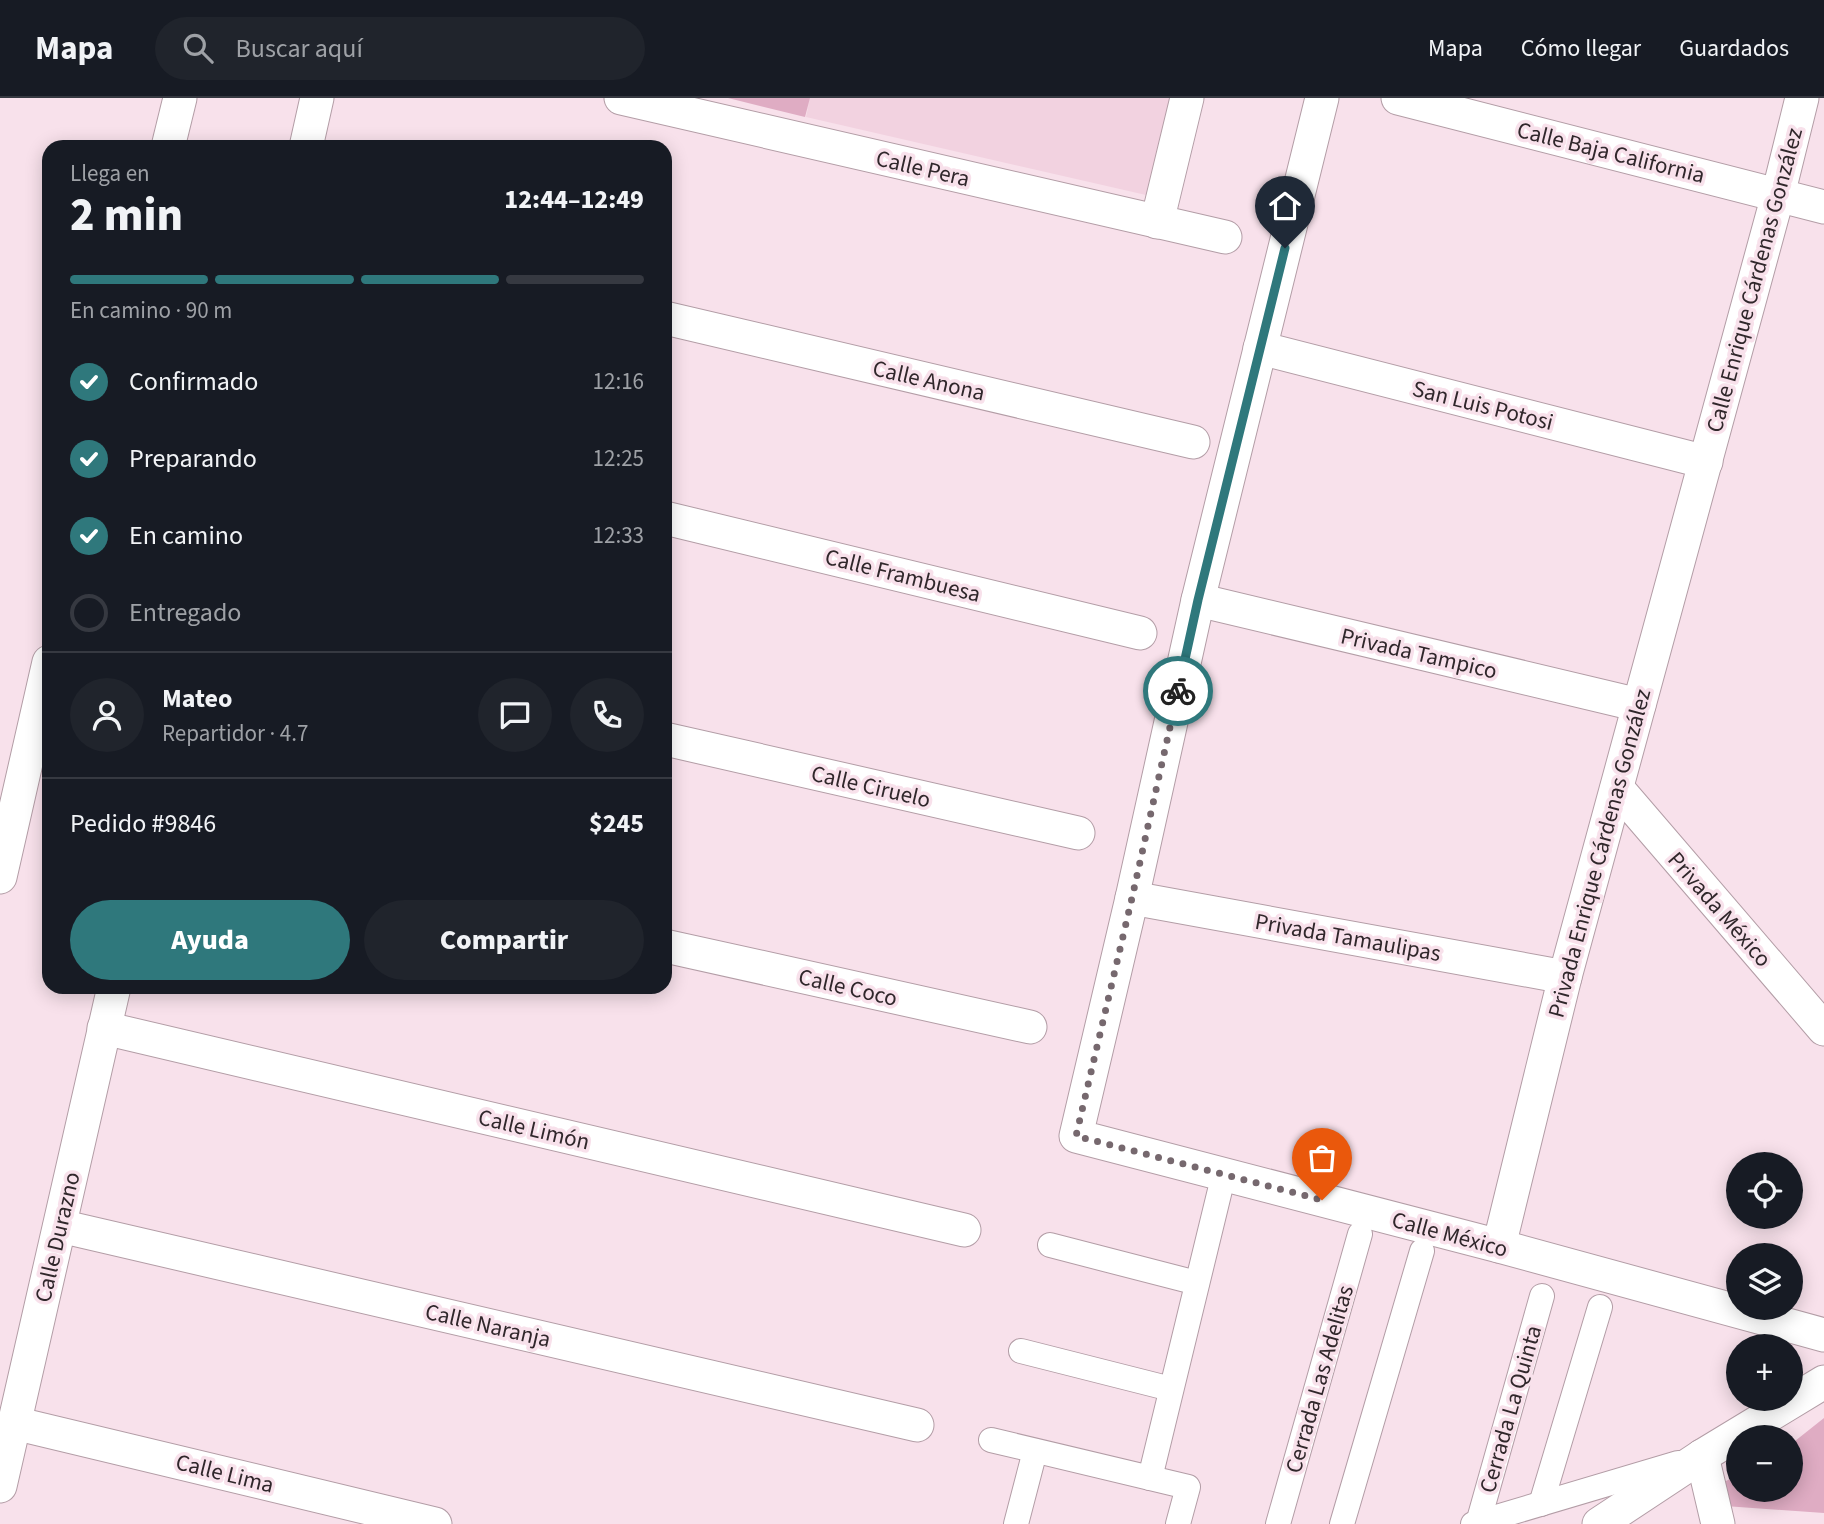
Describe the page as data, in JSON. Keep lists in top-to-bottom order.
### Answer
{
  "streets": {
    "street": [
      "Calle Baja California",
      "Calle Pera",
      "Calle Enrique Cárdenas González",
      "Calle Anona",
      "San Luis Potosi",
      "Calle Frambuesa",
      "Privada Tampico",
      "Calle Ciruelo",
      "Privada Enrique Cárdenas González",
      "Privada México",
      "Privada Tamaulipas",
      "Calle Coco",
      "Calle Limón",
      "Calle México",
      "Calle Durazno",
      "Calle Naranja",
      "Cerrada Las Adelitas",
      "Cerrada La Quinta",
      "Calle Lima"
    ]
  },
  "crossings": [
    ["Calle Baja California", "Calle Enrique Cárdenas González"],
    ["Calle Enrique Cárdenas González", "San Luis Potosi"],
    ["Calle Enrique Cárdenas González", "Privada Enrique Cárdenas González"],
    ["San Luis Potosi", "Privada Enrique Cárdenas González"],
    ["Privada Tampico", "Privada Enrique Cárdenas González"],
    ["Privada Enrique Cárdenas González", "Privada México"],
    ["Privada Enrique Cárdenas González", "Privada Tamaulipas"],
    ["Privada Enrique Cárdenas González", "Calle México"],
    ["Privada Tamaulipas", "Calle México"],
    ["Calle Limón", "Calle Durazno"],
    ["Calle Durazno", "Calle Naranja"],
    ["Calle Durazno", "Calle Lima"]
  ],
  "page": {
    "header": "Mapa",
    "search": "Buscar aquí",
    "nav": ["Mapa", "Cómo llegar", "Guardados"],
    "heading": ["2 min", "Llega en", "12:44–12:49"],
    "panel": [
      "Mateo",
      "Repartidor · 4.7",
      "Pedido #9846",
      "$245"
    ],
    "bar": "En camino · 90 m",
    "list": [
      ["Confirmado", "12:16"],
      ["Preparando", "12:25"],
      ["En camino", "12:33"],
      "Entregado"
    ],
    "buttons": ["Ayuda", "Compartir"],
    "map_buttons": ["+", "−"]
  }
}
